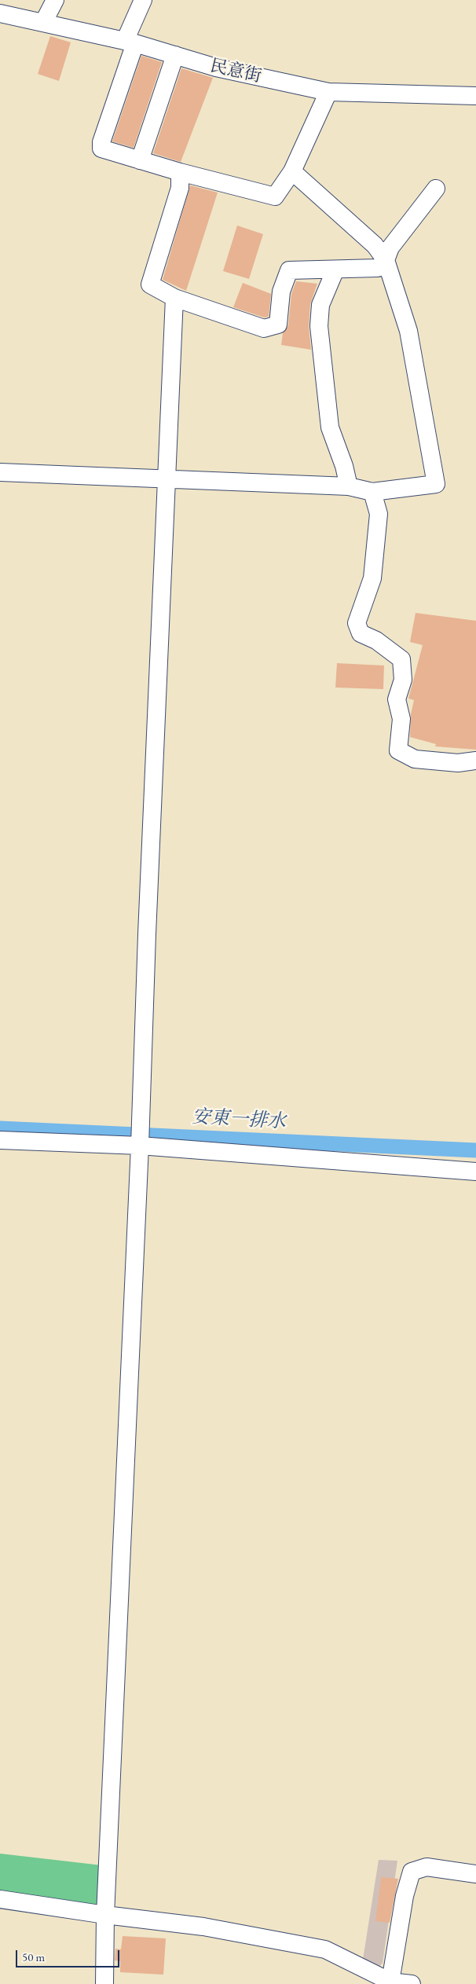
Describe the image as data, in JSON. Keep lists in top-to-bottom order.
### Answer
{
  "streets": {
    "street": ["民意街"]
  },
  "water": ["安東一排水"],
  "scale_bar": "50 m"
}
